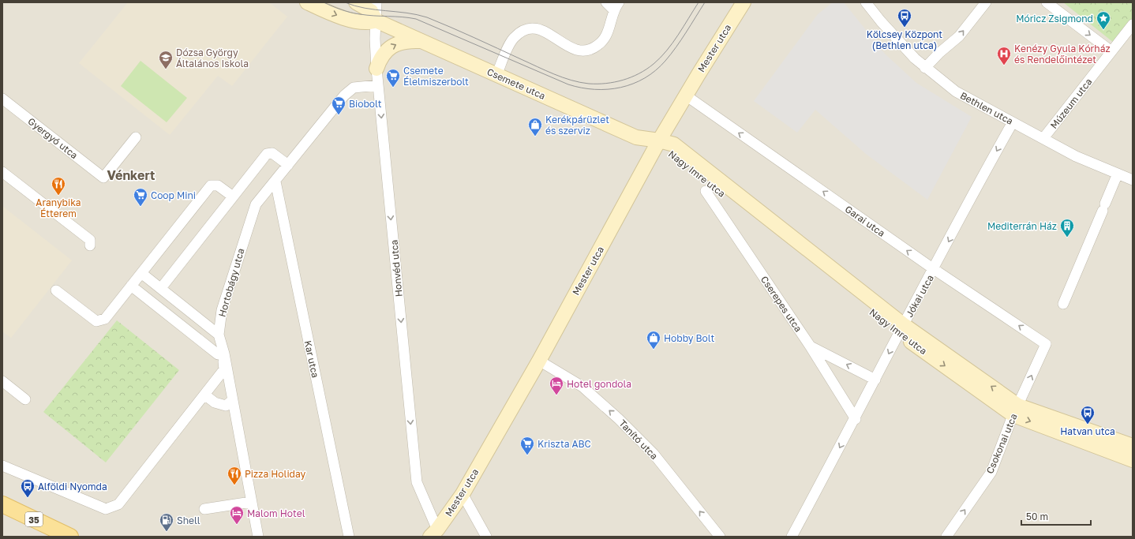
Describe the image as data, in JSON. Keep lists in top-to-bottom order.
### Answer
{
  "streets": {
    "main road": ["35"],
    "street": [
      "Mester utca",
      "Csemete utca",
      "Múzeum utca",
      "Bethlen utca",
      "Gyergyó utca",
      "Nagy Imre utca",
      "Garai utca",
      "Honvéd utca",
      "Hortobágy utca",
      "Jókai utca",
      "Cserepes utca",
      "Kar utca",
      "Tanító utca",
      "Csokonai utca"
    ]
  },
  "crossings": [
    ["Mester utca", "Csemete utca"],
    ["Mester utca", "Nagy Imre utca"],
    ["Mester utca", "Garai utca"],
    ["Mester utca", "Honvéd utca"],
    ["Mester utca", "Tanító utca"],
    ["Csemete utca", "Nagy Imre utca"],
    ["Csemete utca", "Honvéd utca"],
    ["Múzeum utca", "Bethlen utca"],
    ["Bethlen utca", "Jókai utca"],
    ["Nagy Imre utca", "Jókai utca"],
    ["Nagy Imre utca", "Csokonai utca"],
    ["Garai utca", "Jókai utca"],
    ["Garai utca", "Csokonai utca"],
    ["Honvéd utca", "Hortobágy utca"],
    ["Hortobágy utca", "Kar utca"],
    ["Jókai utca", "Cserepes utca"]
  ],
  "one_way": [
    "Garai utca",
    "Honvéd utca",
    "Jókai utca",
    "Tanító utca",
    "Csokonai utca"
  ],
  "districts": ["Vénkert"],
  "places": {
    "bus stop": ["Kölcsey Központ (Bethlen utca)", "Hatvan utca", "Alföldi Nyomda"],
    "place": ["Móricz Zsigmond"],
    "hospital": ["Kenézy Gyula Kórház és Rendelőintézet"],
    "school or university": ["Dózsa György Általános Iskola"],
    "supermarket": [
      "Csemete Élelmiszerbolt",
      "Biobolt",
      "Coop Mini",
      "Kriszta ABC"
    ],
    "shop": ["Kerékpárüzlet és szerviz", "Hobby Bolt"],
    "restaurant": ["Aranybika Étterem", "Pizza Holiday"],
    "building": ["Mediterrán Ház"],
    "hotel": ["Hotel gondola", "Malom Hotel"],
    "fuel station": ["Shell"]
  },
  "scale_bar": "50 m"
}
